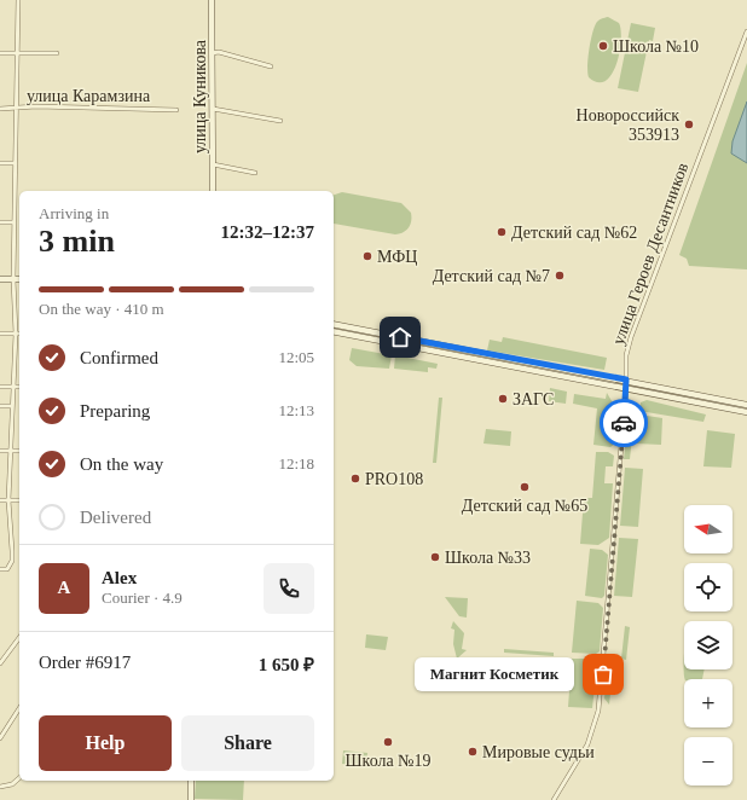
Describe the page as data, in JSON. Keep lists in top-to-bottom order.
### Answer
{
  "streets": {
    "street": ["улица Карамзина", "улица Куникова", "улица Героев Десантников"]
  },
  "places": [
    "Школа №10",
    "Новороссийск 353913",
    "Детский сад №62",
    "МФЦ",
    "Детский сад №7",
    "ЗАГС",
    "PRO108",
    "Детский сад №65",
    "Школа №33",
    "Магнит Косметик",
    "Школа №19",
    "Мировые судьи"
  ],
  "north": "left",
  "page": {
    "heading": ["3 min", "Arriving in", "12:32–12:37"],
    "panel": [
      "Alex",
      "Courier · 4.9",
      "Order #6917",
      "1 650 ₽"
    ],
    "bar": "On the way · 410 m",
    "list": [
      ["Confirmed", "12:05"],
      ["Preparing", "12:13"],
      ["On the way", "12:18"],
      "Delivered"
    ],
    "map_buttons": ["+", "−"],
    "round": "A",
    "bubble": "Магнит Косметик",
    "buttons": ["Help", "Share"]
  }
}
